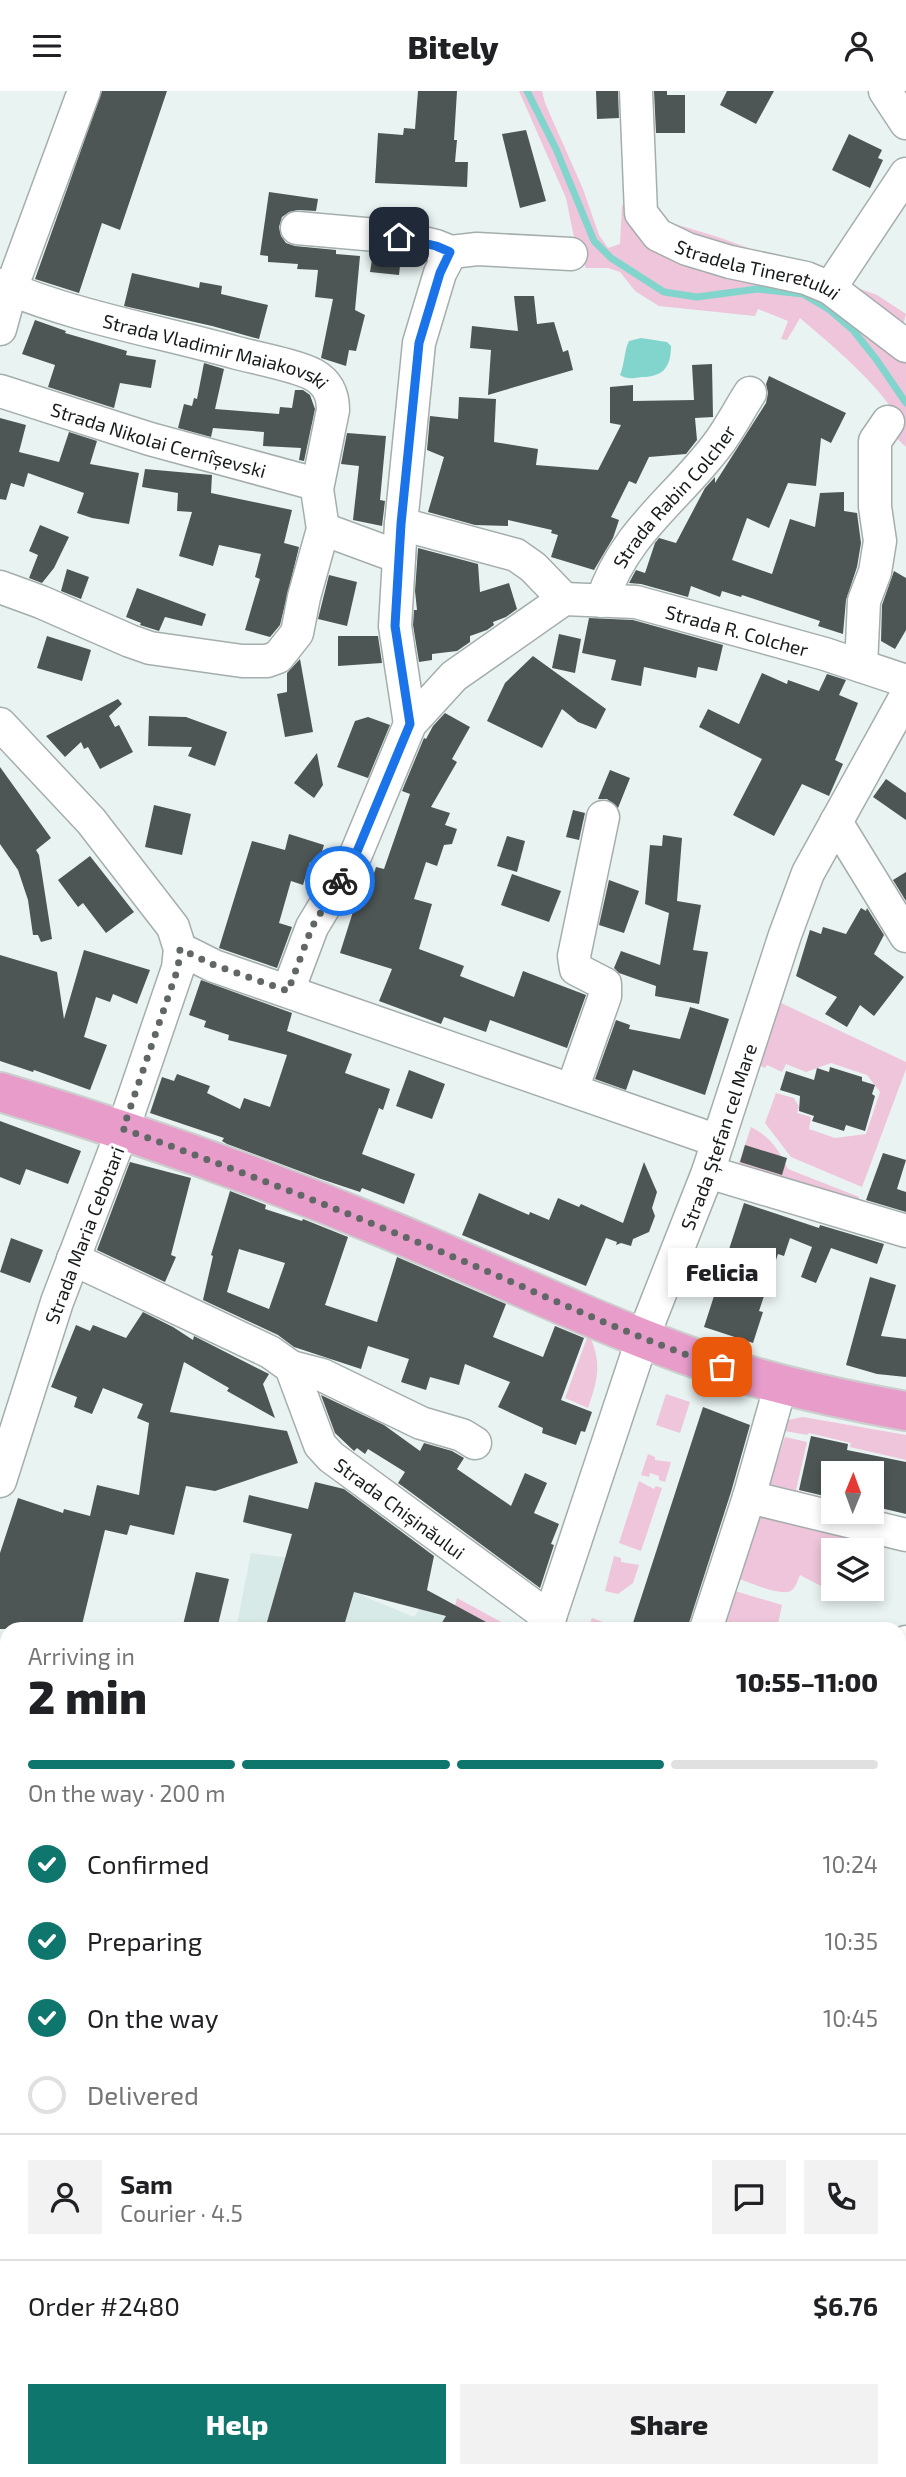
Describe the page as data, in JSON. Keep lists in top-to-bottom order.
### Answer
{
  "streets": {
    "street": [
      "Stradela Tineretului",
      "Strada Vladimir Maiakovski",
      "Strada Nikolai Cernîșevski",
      "Strada Rabin Colcher",
      "Strada R. Colcher",
      "Strada Ștefan cel Mare",
      "Strada Maria Cebotari",
      "Strada Chișinăului"
    ]
  },
  "crossings": [
    ["Strada Vladimir Maiakovski", "Strada Nikolai Cernîșevski"],
    ["Strada Rabin Colcher", "Strada R. Colcher"],
    ["Strada R. Colcher", "Strada Ștefan cel Mare"]
  ],
  "places": ["Felicia"],
  "north": "top",
  "page": {
    "header": "Bitely",
    "bubble": "Felicia",
    "heading": ["2 min", "Arriving in", "10:55–11:00"],
    "panel": [
      "Sam",
      "Courier · 4.5",
      "Order #2480",
      "$6.76"
    ],
    "bar": "On the way · 200 m",
    "list": [
      ["Confirmed", "10:24"],
      ["Preparing", "10:35"],
      ["On the way", "10:45"],
      "Delivered"
    ],
    "buttons": ["Help", "Share"]
  }
}
